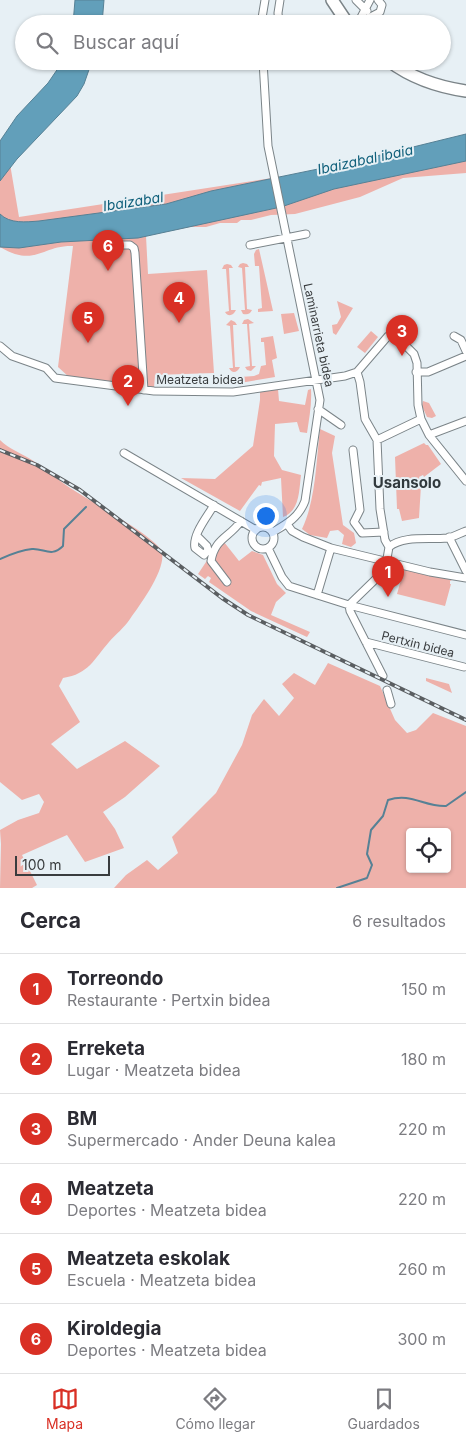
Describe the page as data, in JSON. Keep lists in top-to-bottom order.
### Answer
{
  "streets": {
    "street": ["Laminarrieta bidea", "Meatzeta bidea", "Pertxin bidea"]
  },
  "crossings": [
    ["Laminarrieta bidea", "Meatzeta bidea"],
    ["Laminarrieta bidea", "Pertxin bidea"]
  ],
  "districts": ["Usansolo"],
  "water": ["Ibaizabal ibaia", "Ibaizabal"],
  "scale_bar": "100 m",
  "page": {
    "search": "Buscar aquí",
    "pins": [
      "6",
      "4",
      "5",
      "3",
      "2",
      "1"
    ],
    "scale": "100 m",
    "heading": ["Cerca", "6 resultados"],
    "list": [
      {
        "mark": "1",
        "name": "Torreondo",
        "note": "Restaurante · Pertxin bidea",
        "value": "150 m"
      },
      {
        "mark": "2",
        "name": "Erreketa",
        "note": "Lugar · Meatzeta bidea",
        "value": "180 m"
      },
      {
        "mark": "3",
        "name": "BM",
        "note": "Supermercado · Ander Deuna kalea",
        "value": "220 m"
      },
      {
        "mark": "4",
        "name": "Meatzeta",
        "note": "Deportes · Meatzeta bidea",
        "value": "220 m"
      },
      {
        "mark": "5",
        "name": "Meatzeta eskolak",
        "note": "Escuela · Meatzeta bidea",
        "value": "260 m"
      },
      {
        "mark": "6",
        "name": "Kiroldegia",
        "note": "Deportes · Meatzeta bidea",
        "value": "300 m"
      }
    ],
    "nav": ["Mapa", "Cómo llegar", "Guardados"]
  }
}
